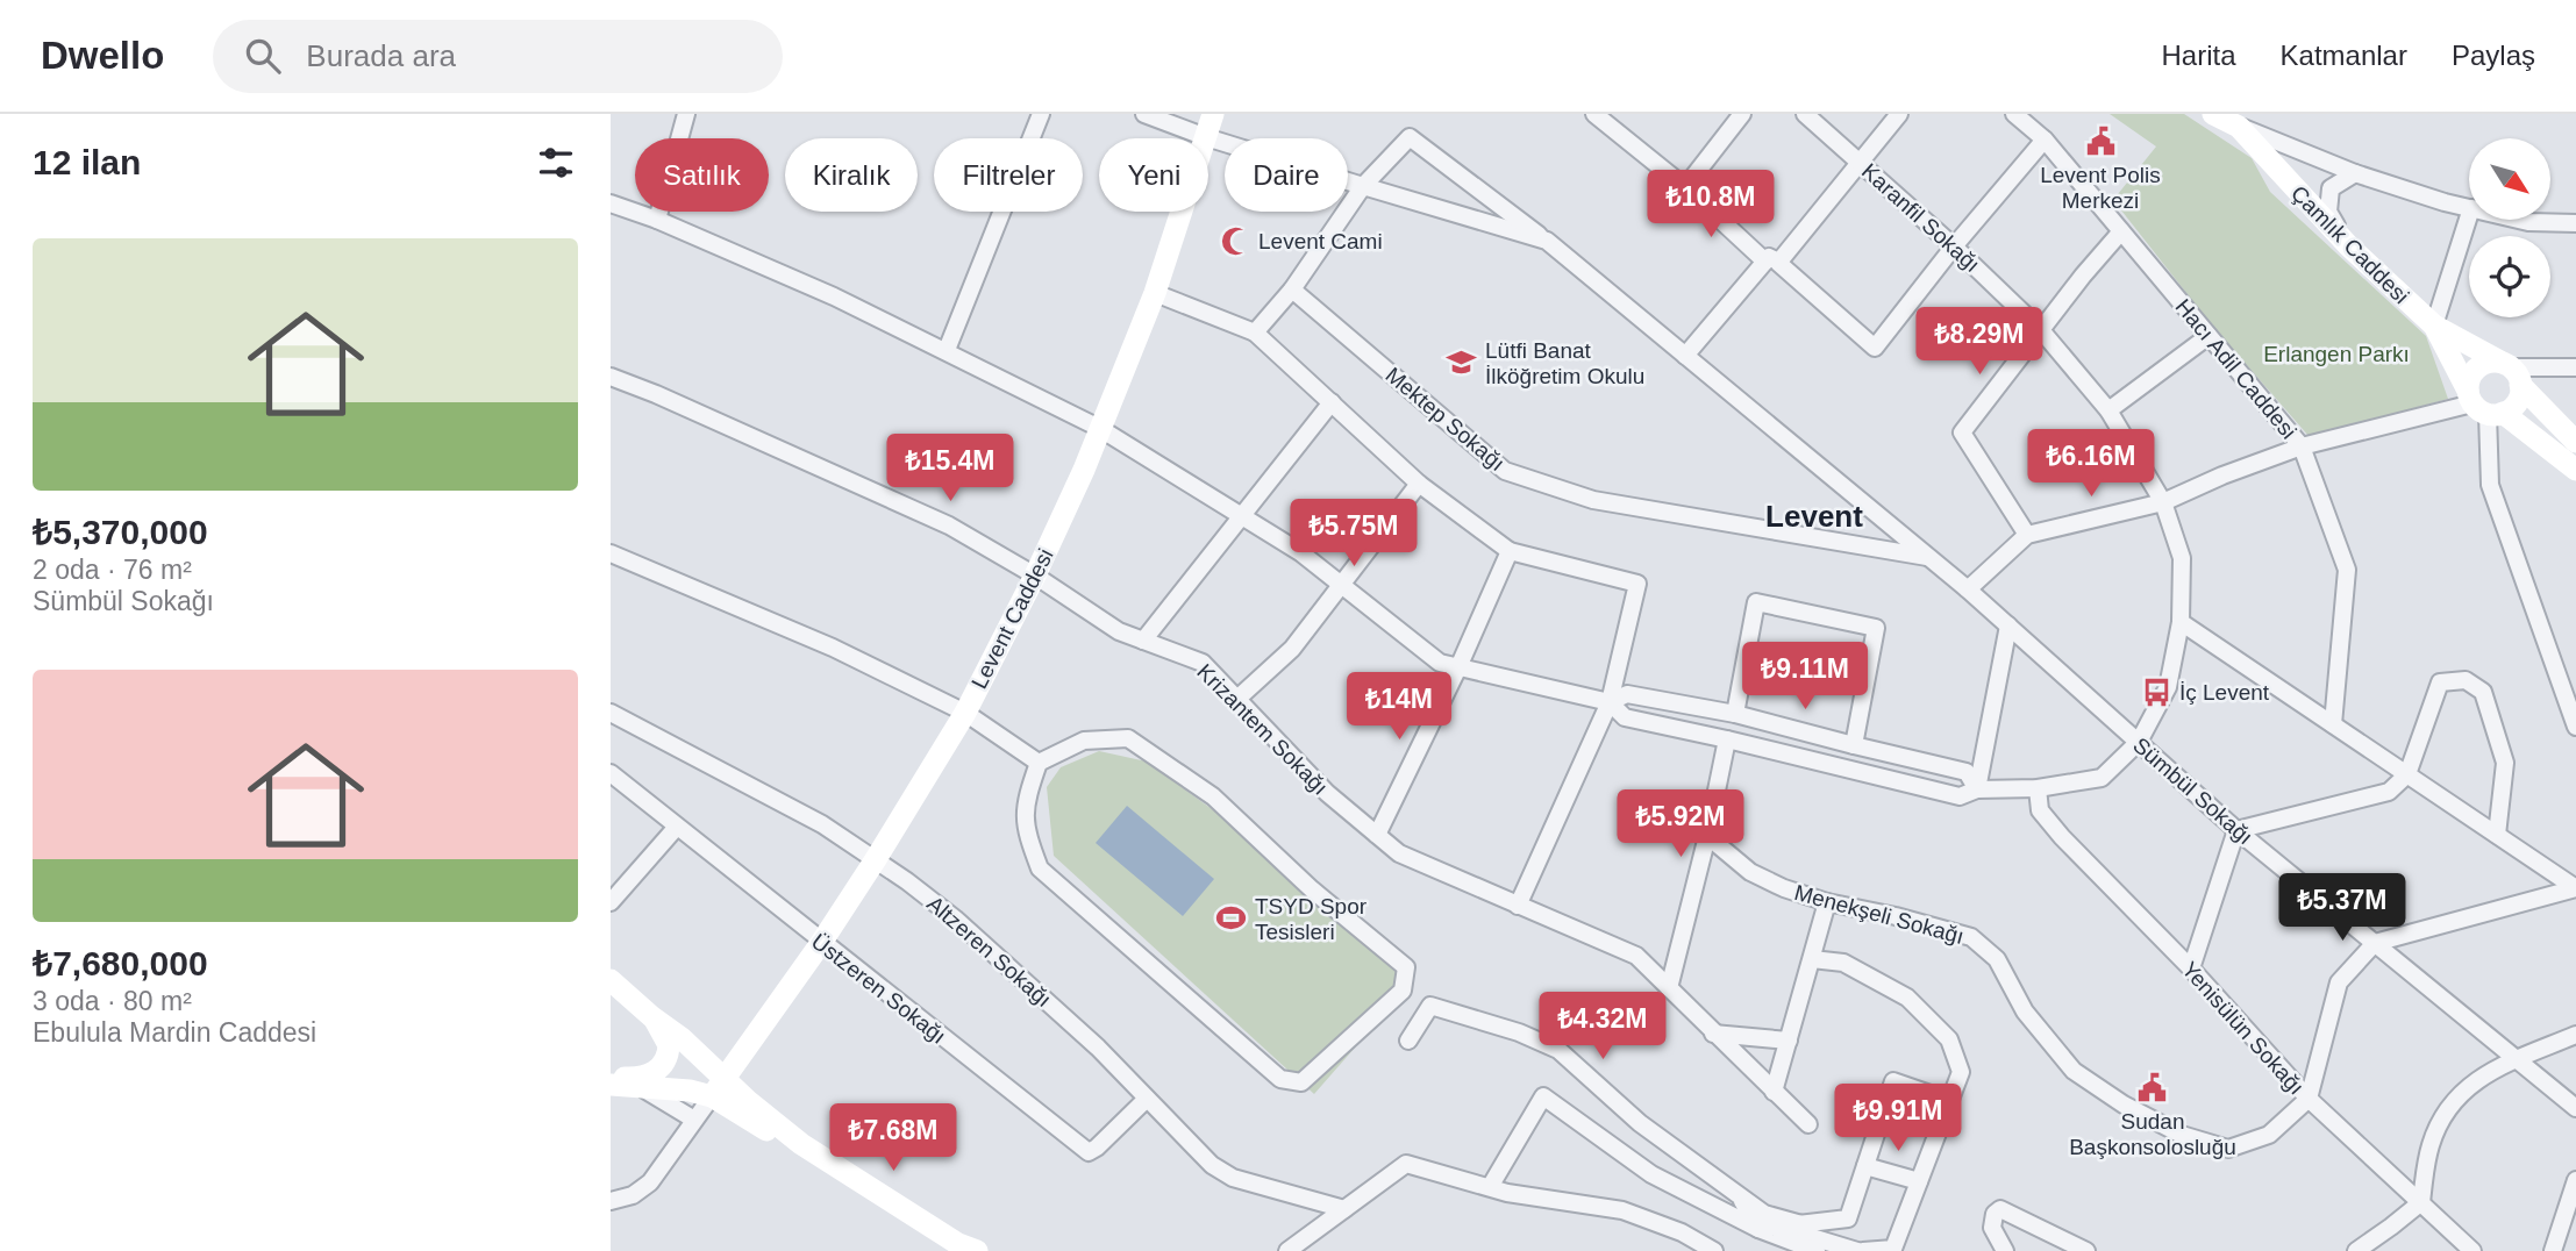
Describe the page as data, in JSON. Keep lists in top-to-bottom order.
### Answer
{
  "streets": {
    "street": [
      "Karanfil Sokağı",
      "Çamlık Caddesi",
      "Hacı Adil Caddesi",
      "Mektep Sokağı",
      "Levent Caddesi",
      "Krizantem Sokağı",
      "Sümbül Sokağı",
      "Menekşeli Sokağı",
      "Altzeren Sokağı",
      "Üstzeren Sokağı",
      "Yenisülün Sokağı"
    ]
  },
  "crossings": [
    ["Karanfil Sokağı", "Sümbül Sokağı"],
    ["Karanfil Sokağı", "Yenisülün Sokağı"],
    ["Mektep Sokağı", "Sümbül Sokağı"],
    ["Levent Caddesi", "Krizantem Sokağı"],
    ["Levent Caddesi", "Sümbül Sokağı"],
    ["Levent Caddesi", "Altzeren Sokağı"],
    ["Levent Caddesi", "Üstzeren Sokağı"],
    ["Menekşeli Sokağı", "Yenisülün Sokağı"],
    ["Altzeren Sokağı", "Üstzeren Sokağı"]
  ],
  "districts": ["Levent"],
  "parks": ["Erlangen Parkı"],
  "places": {
    "public building": ["Levent Polis Merkezi", "Sudan Başkonsolosluğu"],
    "mosque": ["Levent Cami"],
    "school or university": ["Lütfi Banat İlköğretim Okulu"],
    "bus stop": ["İç Levent"],
    "sports": ["TSYD Spor Tesisleri"]
  },
  "north": "bottom right",
  "page": {
    "header": "Dwello",
    "search": "Burada ara",
    "nav": ["Harita", "Katmanlar", "Paylaş"],
    "heading": "12 ilan",
    "chip": [
      "Satılık",
      "Kiralık",
      "Filtreler",
      "Yeni",
      "Daire"
    ],
    "price": [
      "₺10.8M",
      "₺8.29M",
      "₺6.16M",
      "₺15.4M",
      "₺5.75M",
      "₺9.11M",
      "₺14M",
      "₺5.92M",
      "₺5.37M",
      "₺4.32M",
      "₺9.91M",
      "₺7.68M"
    ],
    "list": [
      {
        "name": "₺5,370,000",
        "note": "2 oda · 76 m² · Sümbül Sokağı"
      },
      {
        "name": "₺7,680,000",
        "note": "3 oda · 80 m² · Ebulula Mardin Caddesi"
      }
    ]
  }
}
